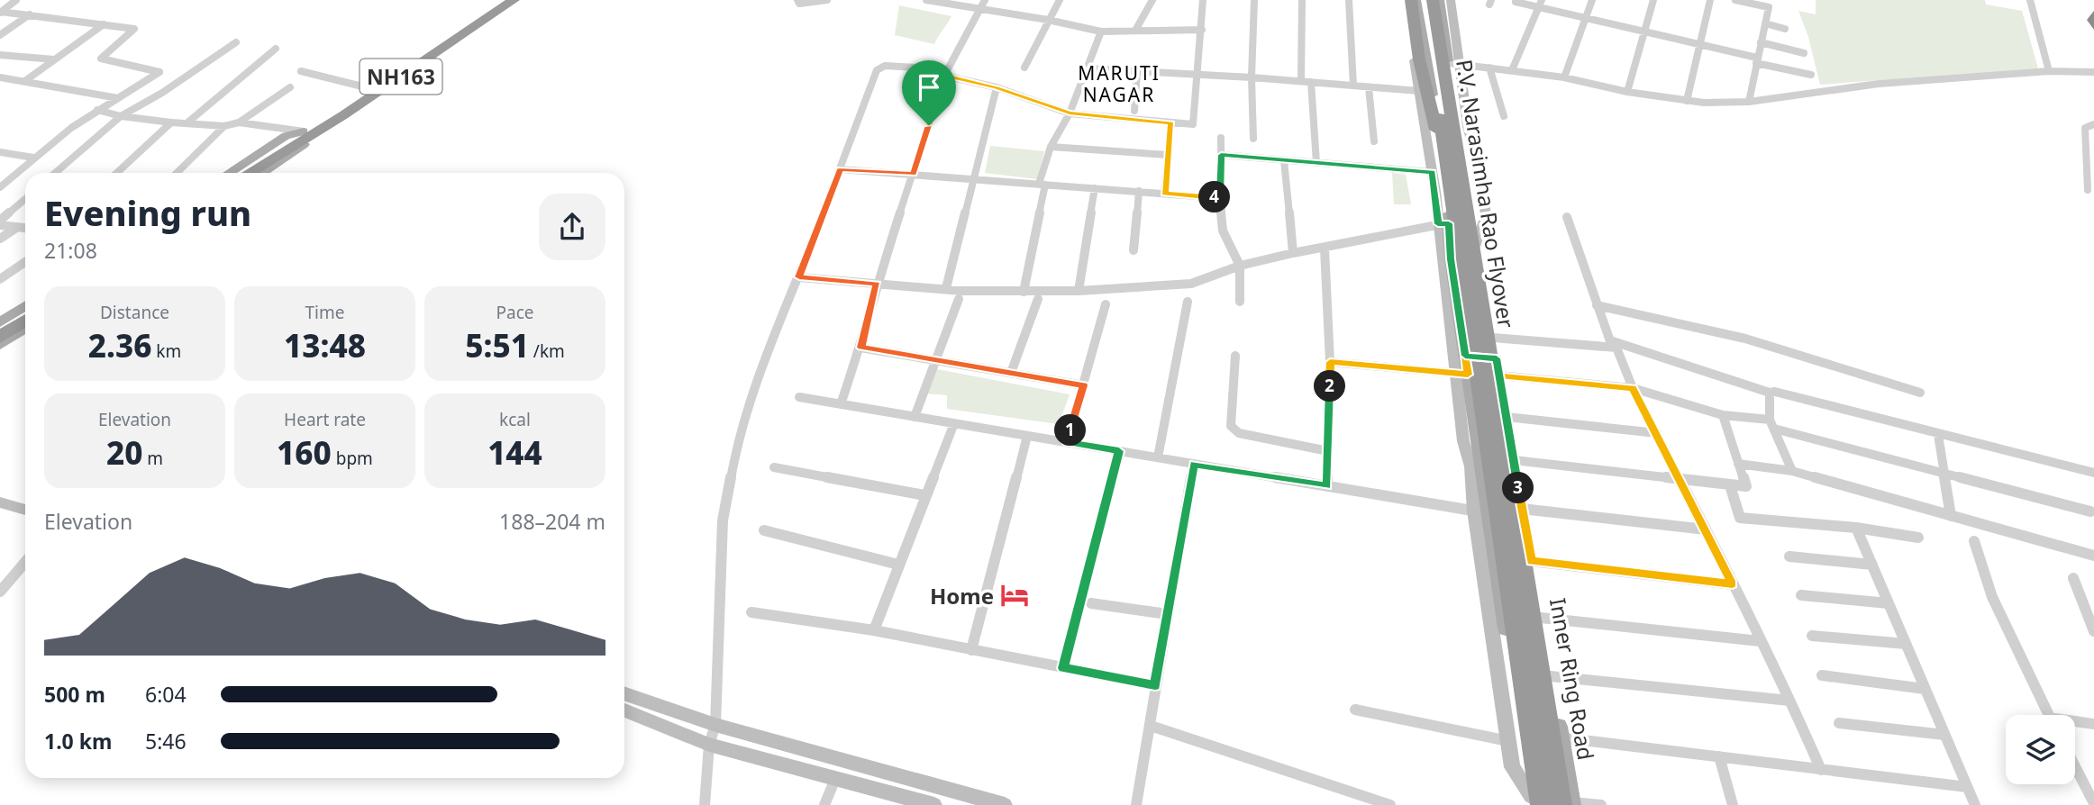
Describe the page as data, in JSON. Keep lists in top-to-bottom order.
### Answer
{
  "streets": {
    "highway": ["NH163", "P.V. Narasimha Rao Flyover"],
    "main road": ["Inner Ring Road"]
  },
  "crossings": [
    ["P.V. Narasimha Rao Flyover", "Inner Ring Road"]
  ],
  "districts": ["MARUTI NAGAR"],
  "places": {
    "hotel": ["Home"]
  },
  "page": {
    "heading": ["Evening run", "21:08"],
    "pins": [
      "4",
      "2",
      "1",
      "3"
    ],
    "stats": [
      ["Distance", "2.36 km"],
      ["Time", "13:48"],
      ["Pace", "5:51 /km"],
      ["Elevation", "20 m"],
      ["Heart rate", "160 bpm"],
      ["kcal", "144"]
    ],
    "chart": ["Elevation", "188–204 m"],
    "list": [
      {
        "name": "500 m",
        "note": "6:04"
      },
      {
        "name": "1.0 km",
        "note": "5:46"
      }
    ]
  }
}
